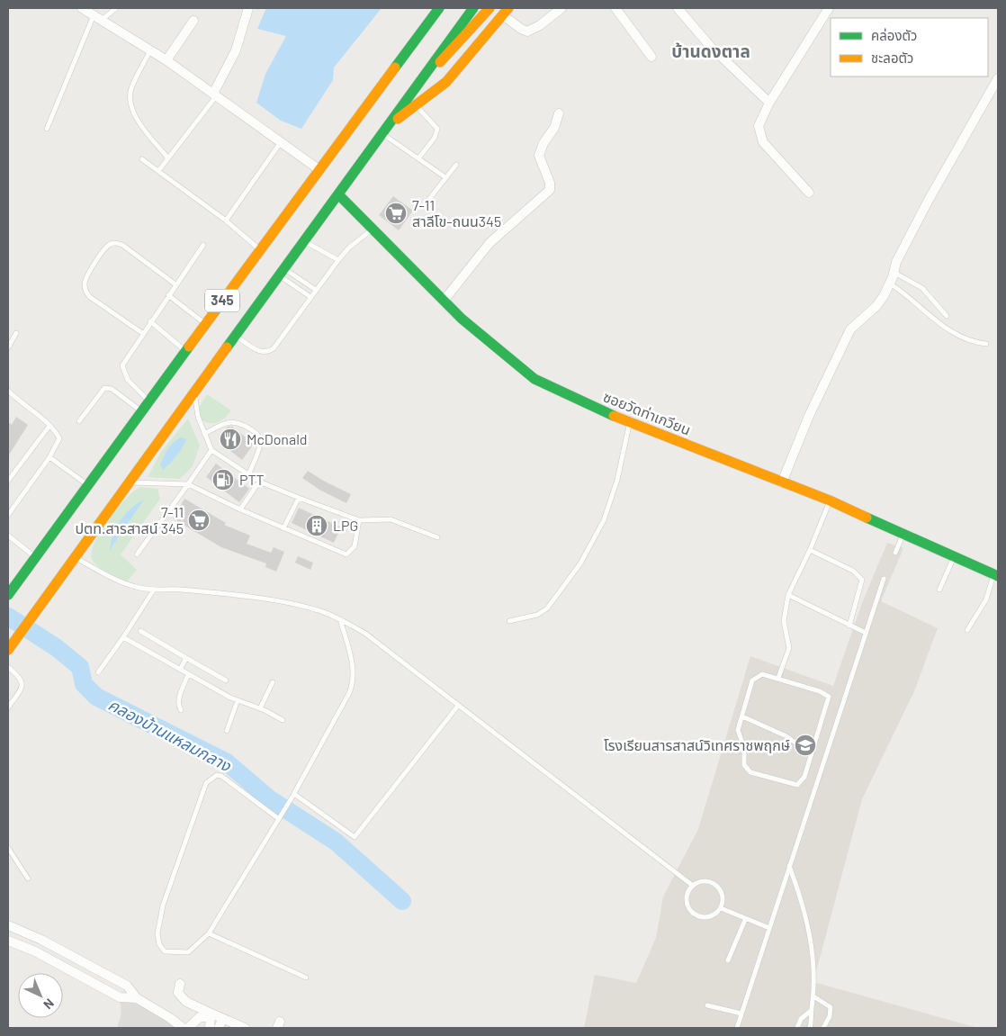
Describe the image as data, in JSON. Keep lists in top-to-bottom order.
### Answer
{
  "streets": {
    "main road": ["345", "ซอยวัดท่าเกวียน"]
  },
  "crossings": [
    ["345", "ซอยวัดท่าเกวียน"]
  ],
  "districts": ["บ้านดงตาล"],
  "water": ["คลองบ้านแหลมกลาง"],
  "places": {
    "supermarket": ["7-11 สาลีโข-ถนน345", "7-11 ปตท.สารสาสน์ 345"],
    "restaurant": ["McDonald"],
    "fuel station": ["PTT"],
    "building": ["LPG"],
    "school or university": ["โรงเรียนสารสาสน์วิเทศราชพฤกษ์"]
  },
  "legend": ["คล่องตัว", "ชะลอตัว"],
  "north": "bottom right"
}
